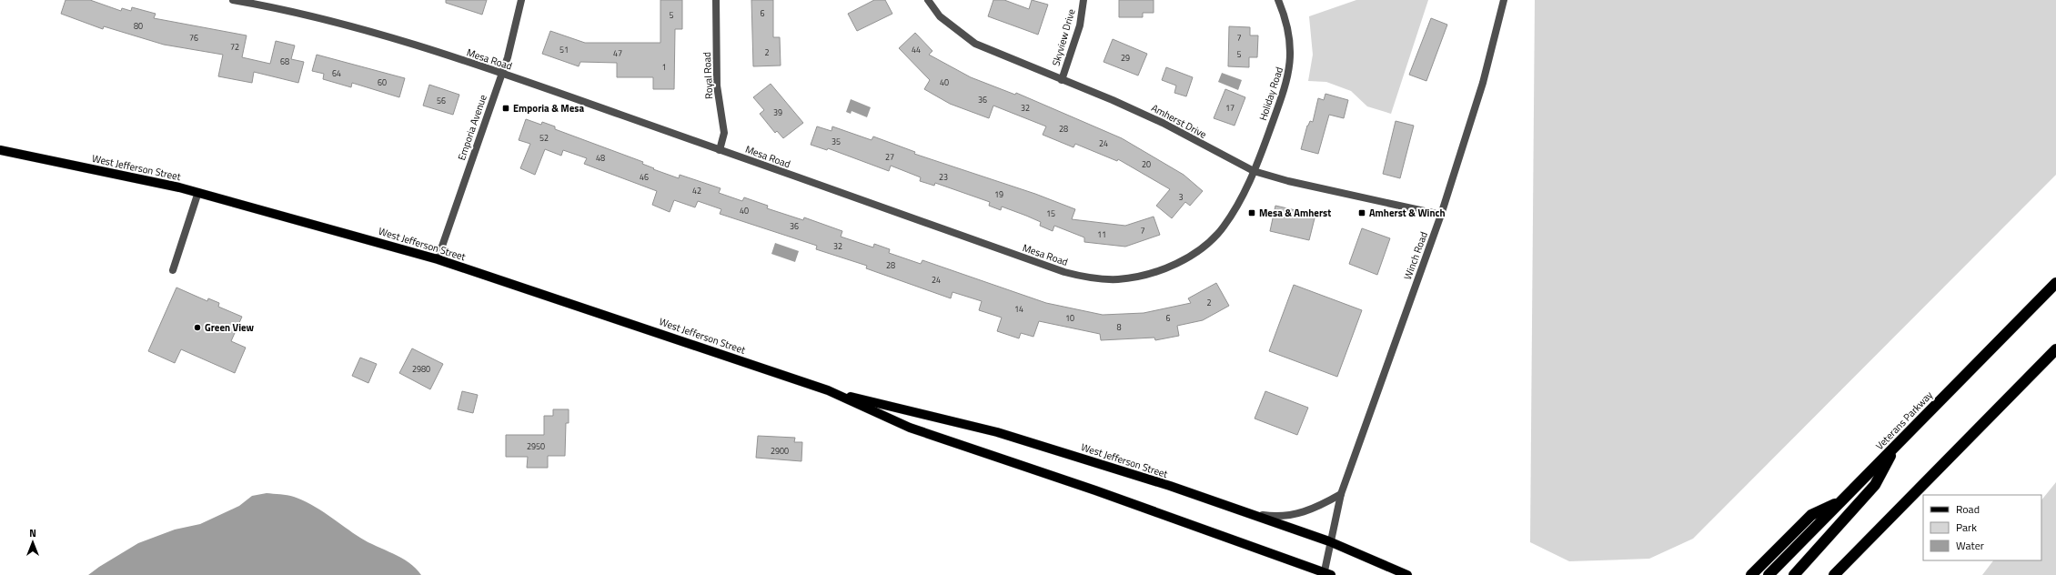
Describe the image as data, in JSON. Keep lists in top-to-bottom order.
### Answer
{
  "streets": {
    "highway": ["Veterans Parkway"],
    "main road": ["West Jefferson Street"],
    "street": [
      "Skyview Drive",
      "Mesa Road",
      "Royal Road",
      "Holiday Road",
      "Amherst Drive",
      "Emporia Avenue",
      "Winch Road"
    ]
  },
  "crossings": [
    ["Skyview Drive", "Amherst Drive"],
    ["Mesa Road", "Royal Road"],
    ["Mesa Road", "Holiday Road"],
    ["Mesa Road", "Amherst Drive"],
    ["Mesa Road", "Emporia Avenue"],
    ["Holiday Road", "Amherst Drive"],
    ["Amherst Drive", "Winch Road"],
    ["Emporia Avenue", "West Jefferson Street"],
    ["West Jefferson Street", "Winch Road"]
  ],
  "places": {
    "transit": ["Emporia & Mesa", "Mesa & Amherst", "Amherst & Winch"],
    "other": ["Green View"]
  },
  "house_numbers": [
    "6",
    "5",
    "80",
    "76",
    "7",
    "72",
    "51",
    "44",
    "2",
    "47",
    "5",
    "29",
    "68",
    "1",
    "64",
    "60",
    "40",
    "36",
    "56",
    "32",
    "17",
    "39",
    "28",
    "52",
    "35",
    "24",
    "27",
    "48",
    "20",
    "46",
    "23",
    "42",
    "19",
    "3",
    "40",
    "15",
    "36",
    "7",
    "11",
    "32",
    "28",
    "24",
    "2",
    "14",
    "10",
    "6",
    "8",
    "2980",
    "2950",
    "2900"
  ],
  "legend": ["Road", "Park", "Water"],
  "north": "top"
}
